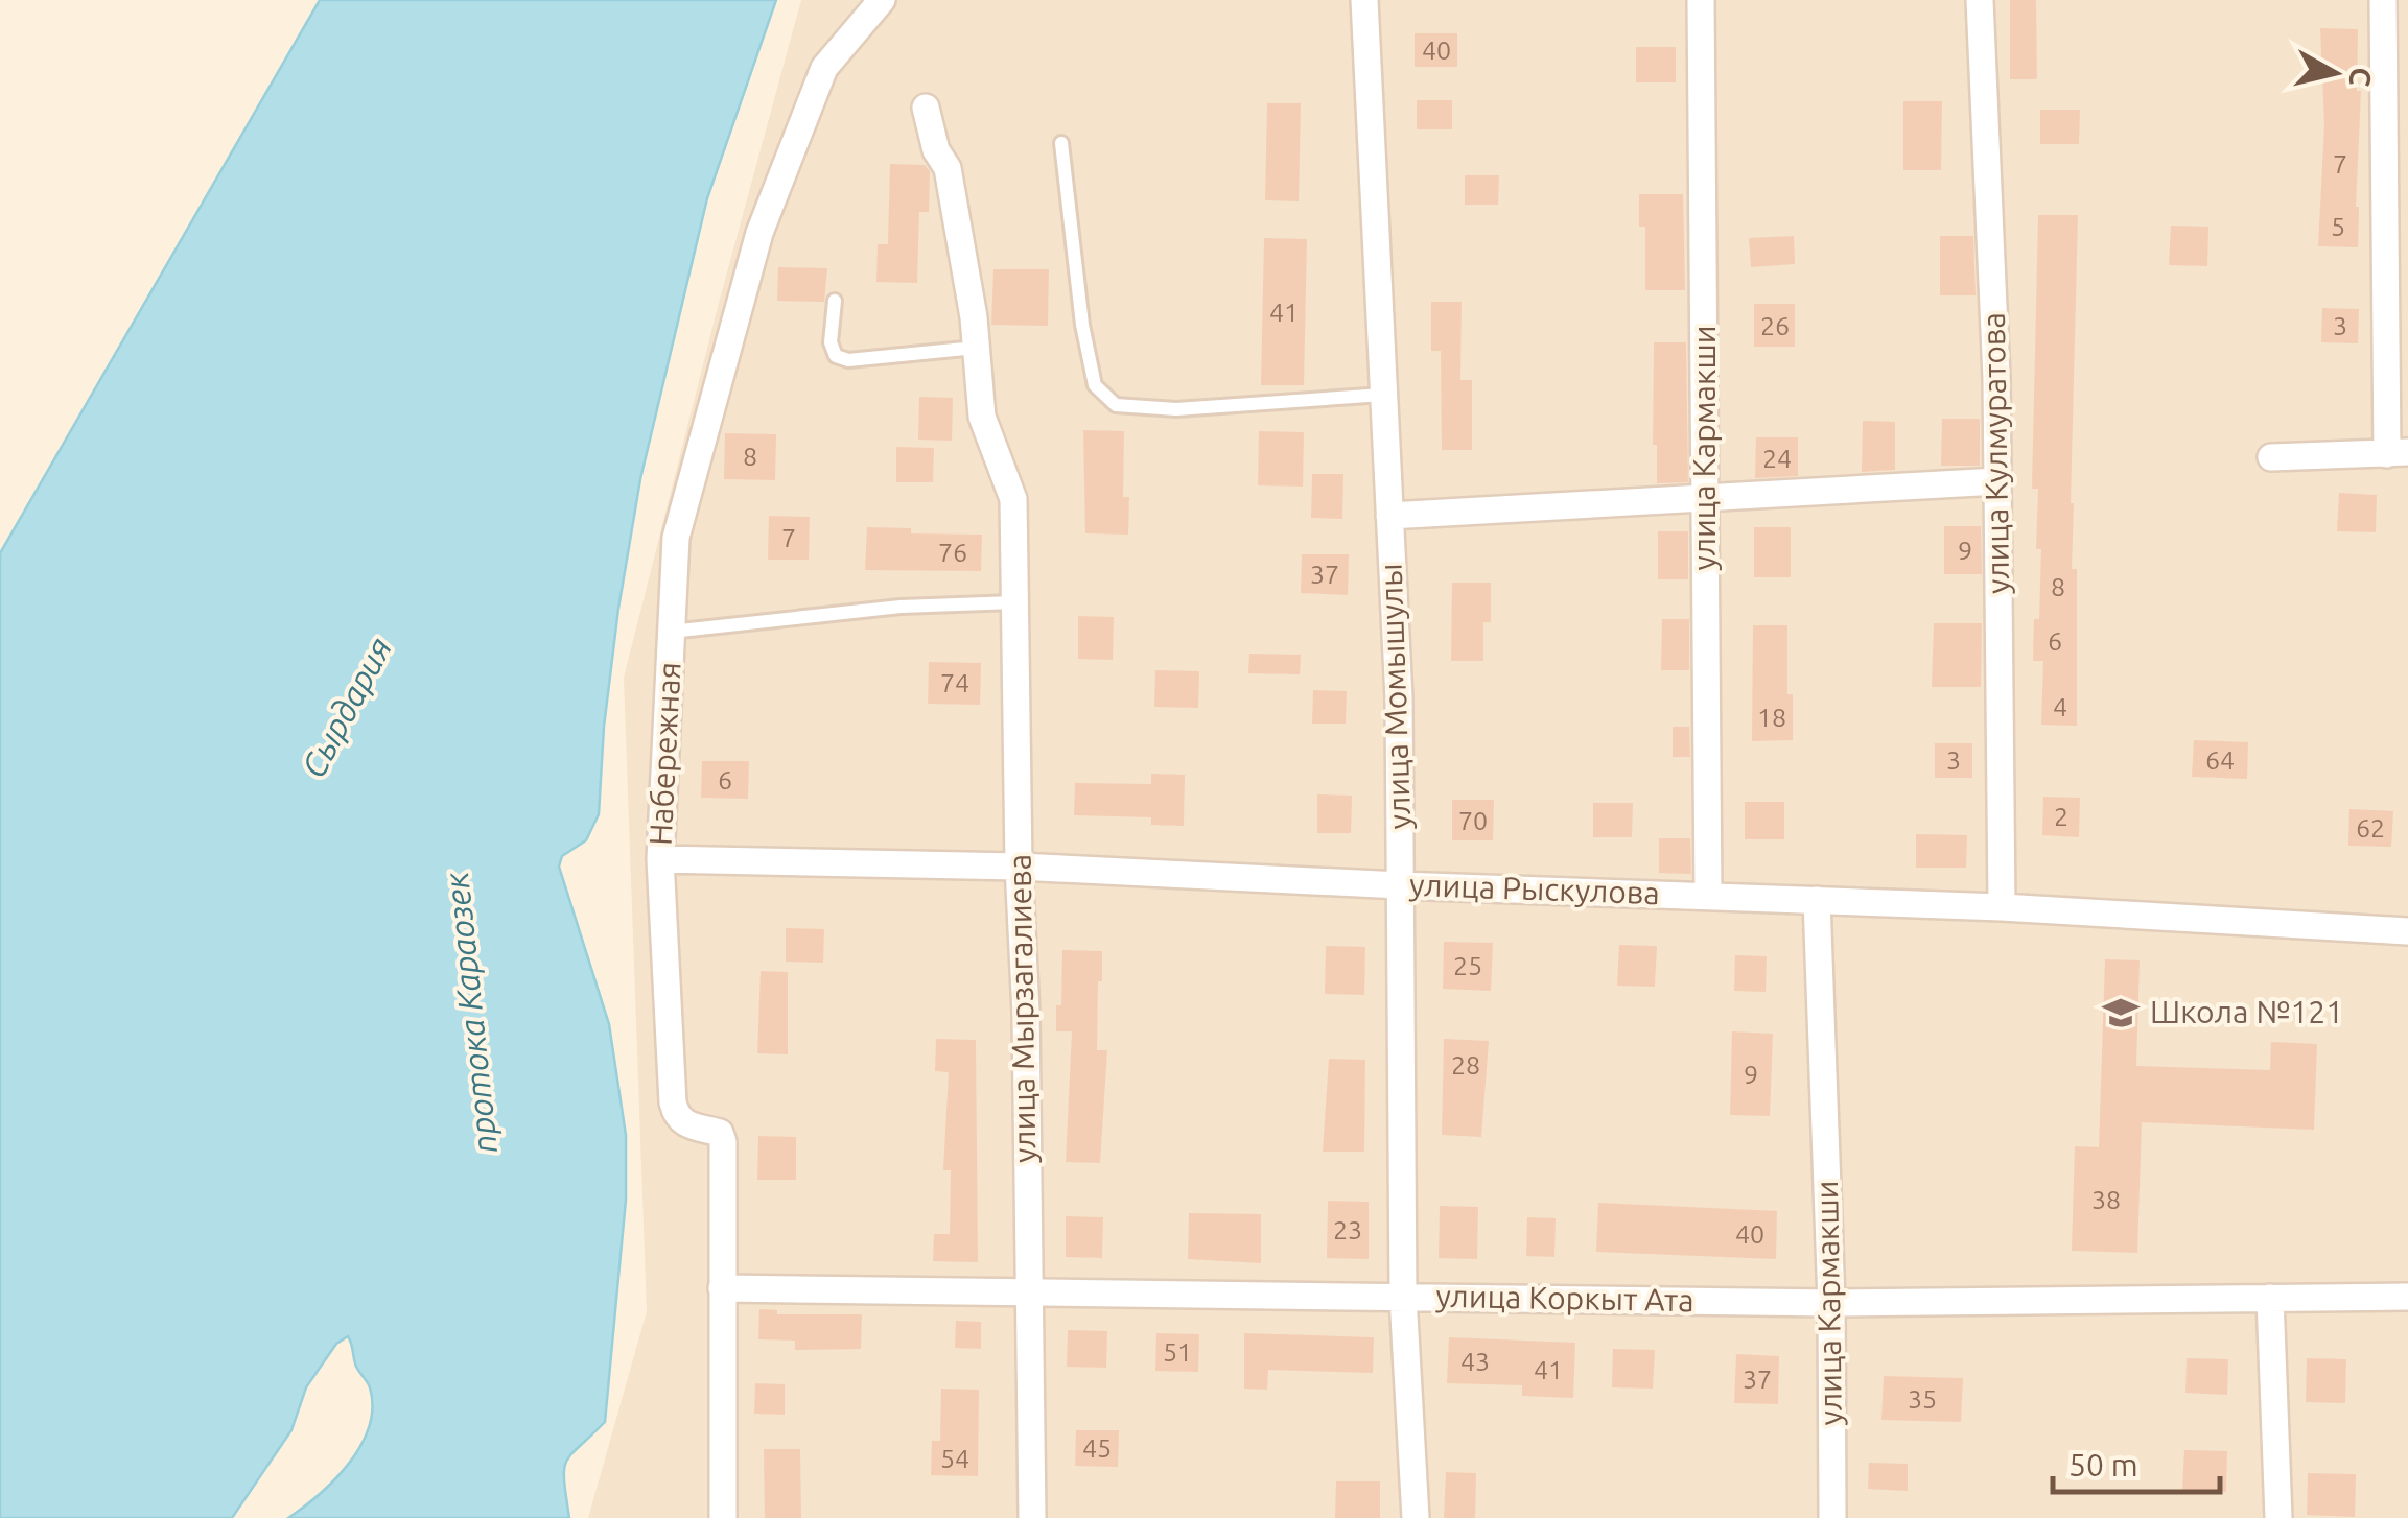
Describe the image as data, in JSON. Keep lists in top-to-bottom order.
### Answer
{
  "streets": {
    "street": [
      "улица Кармакши",
      "улица Кулмуратова",
      "улица Момышулы",
      "Набережная",
      "улица Рыскулова",
      "улица Мырзагалиева",
      "улица Коркыт Ата"
    ]
  },
  "crossings": [
    ["улица Кармакши", "улица Рыскулова"],
    ["улица Кармакши", "улица Коркыт Ата"],
    ["улица Кулмуратова", "улица Рыскулова"],
    ["улица Момышулы", "улица Рыскулова"],
    ["улица Момышулы", "улица Коркыт Ата"],
    ["Набережная", "улица Рыскулова"],
    ["Набережная", "улица Коркыт Ата"],
    ["улица Рыскулова", "улица Мырзагалиева"],
    ["улица Мырзагалиева", "улица Коркыт Ата"]
  ],
  "water": ["Сырдария", "протока Караозек"],
  "places": {
    "school or university": ["Школа №121"]
  },
  "house_numbers": [
    "40",
    "7",
    "5",
    "41",
    "26",
    "3",
    "8",
    "24",
    "7",
    "9",
    "76",
    "37",
    "8",
    "6",
    "74",
    "4",
    "18",
    "3",
    "64",
    "6",
    "2",
    "70",
    "62",
    "25",
    "28",
    "9",
    "38",
    "23",
    "40",
    "51",
    "43",
    "41",
    "37",
    "35",
    "45",
    "54"
  ],
  "scale_bar": "50 m",
  "north": "right"
}
